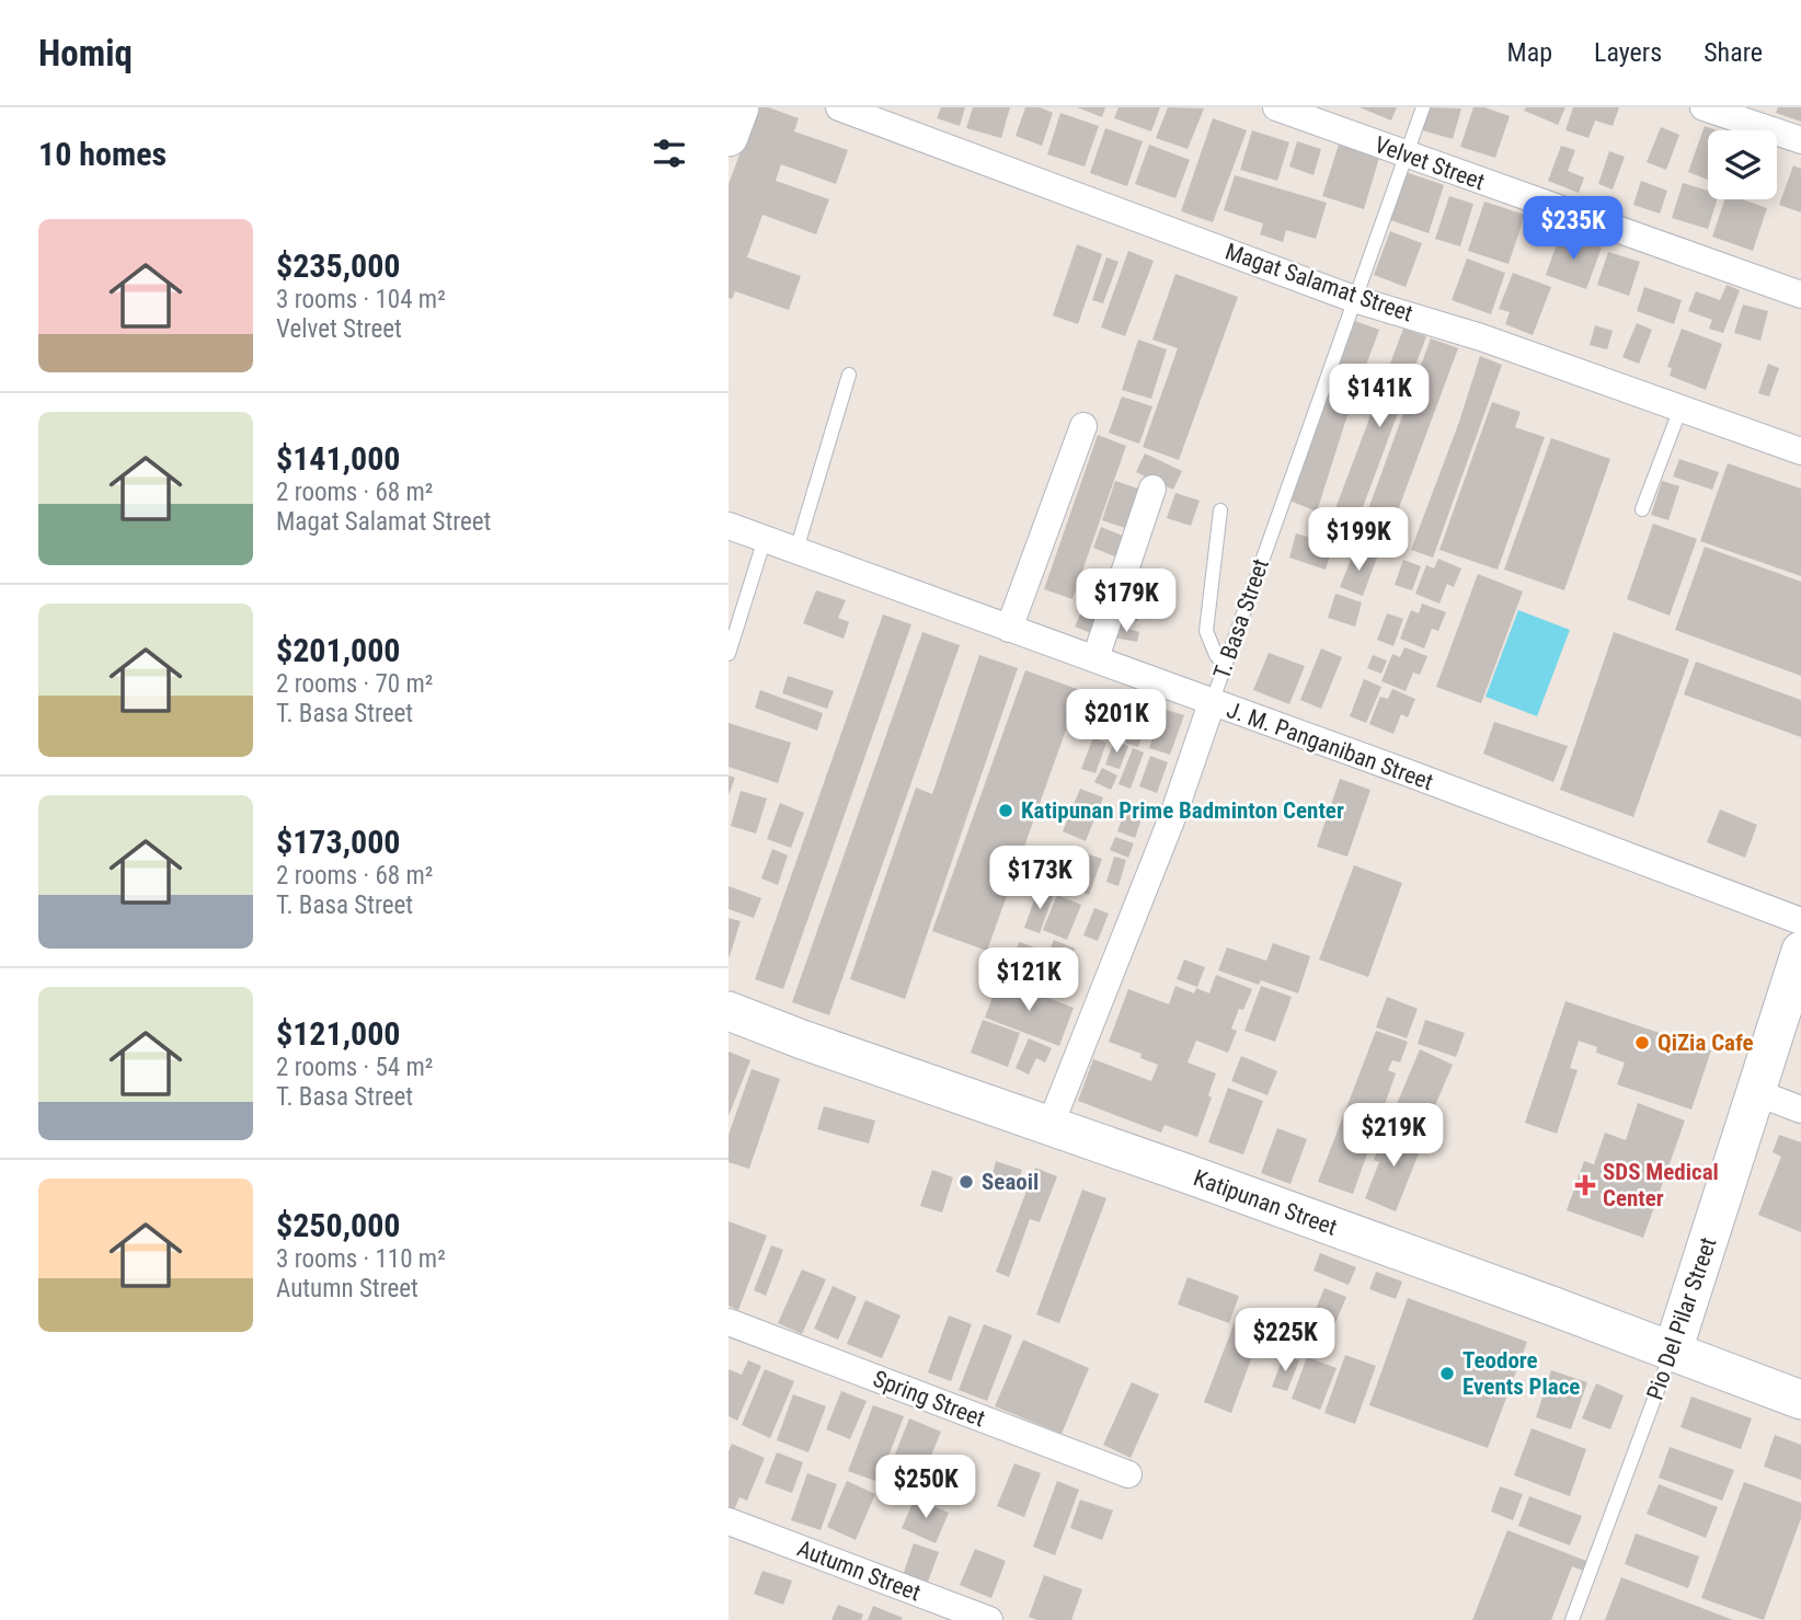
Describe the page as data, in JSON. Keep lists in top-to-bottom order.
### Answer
{
  "streets": {
    "street": [
      "Velvet Street",
      "Magat Salamat Street",
      "T. Basa Street",
      "J. M. Panganiban Street",
      "Katipunan Street",
      "Pio Del Pilar Street",
      "Spring Street",
      "Autumn Street"
    ]
  },
  "crossings": [
    ["Velvet Street", "T. Basa Street"],
    ["Magat Salamat Street", "T. Basa Street"],
    ["T. Basa Street", "J. M. Panganiban Street"],
    ["T. Basa Street", "Katipunan Street"],
    ["Katipunan Street", "Pio Del Pilar Street"]
  ],
  "places": {
    "other": [
      "Katipunan Prime Badminton Center",
      "QiZia Cafe",
      "Seaoil",
      "Teodore Events Place"
    ],
    "health": ["SDS Medical Center"]
  },
  "page": {
    "header": "Homiq",
    "nav": ["Map", "Layers", "Share"],
    "heading": "10 homes",
    "price": [
      "$235K",
      "$141K",
      "$199K",
      "$179K",
      "$201K",
      "$173K",
      "$121K",
      "$219K",
      "$225K",
      "$250K"
    ],
    "list": [
      {
        "name": "$235,000",
        "note": "3 rooms · 104 m² · Velvet Street"
      },
      {
        "name": "$141,000",
        "note": "2 rooms · 68 m² · Magat Salamat Street"
      },
      {
        "name": "$201,000",
        "note": "2 rooms · 70 m² · T. Basa Street"
      },
      {
        "name": "$173,000",
        "note": "2 rooms · 68 m² · T. Basa Street"
      },
      {
        "name": "$121,000",
        "note": "2 rooms · 54 m² · T. Basa Street"
      },
      {
        "name": "$250,000",
        "note": "3 rooms · 110 m² · Autumn Street"
      }
    ]
  }
}
